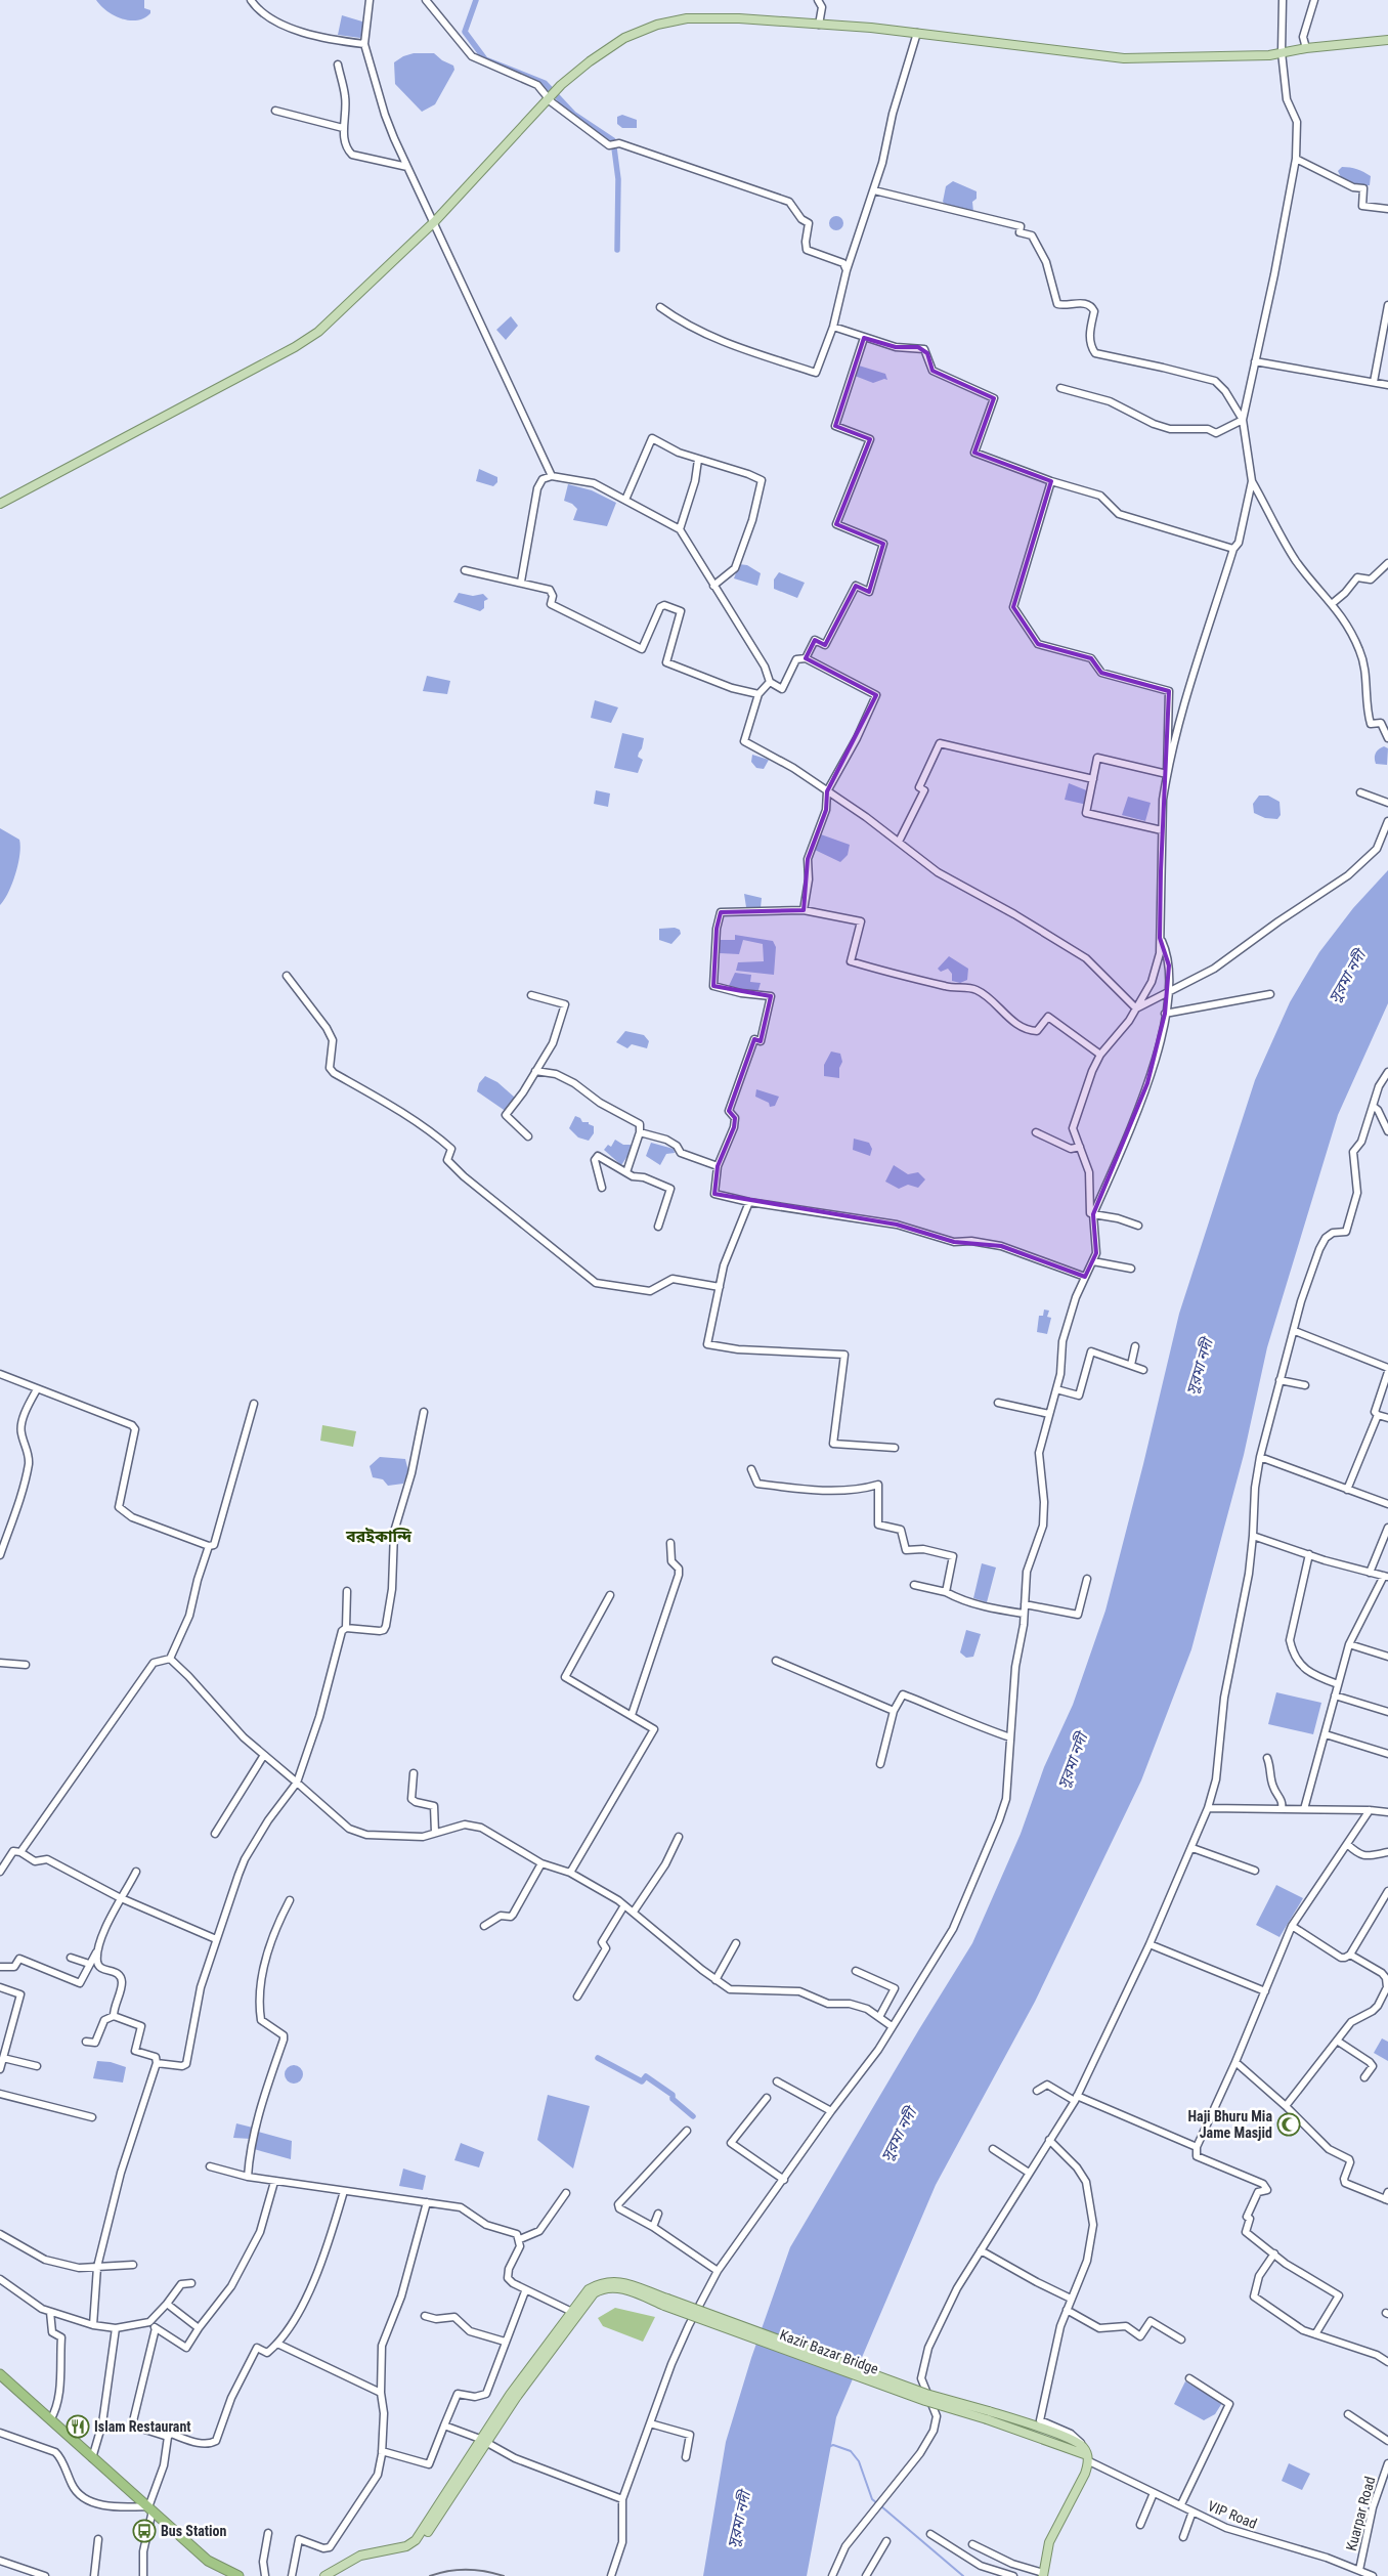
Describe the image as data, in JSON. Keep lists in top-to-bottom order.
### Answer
{
  "streets": {
    "street": ["Kuarpar Road", "VIP Road"]
  },
  "crossings": [
    ["Kuarpar Road", "VIP Road"]
  ],
  "districts": ["বরইকান্দি"],
  "water": ["সুরমা নদী"],
  "places": {
    "mosque": ["Haji Bhuru Mia Jame Masjid"],
    "restaurant": ["Islam Restaurant"],
    "bus stop": ["Bus Station"]
  }
}
